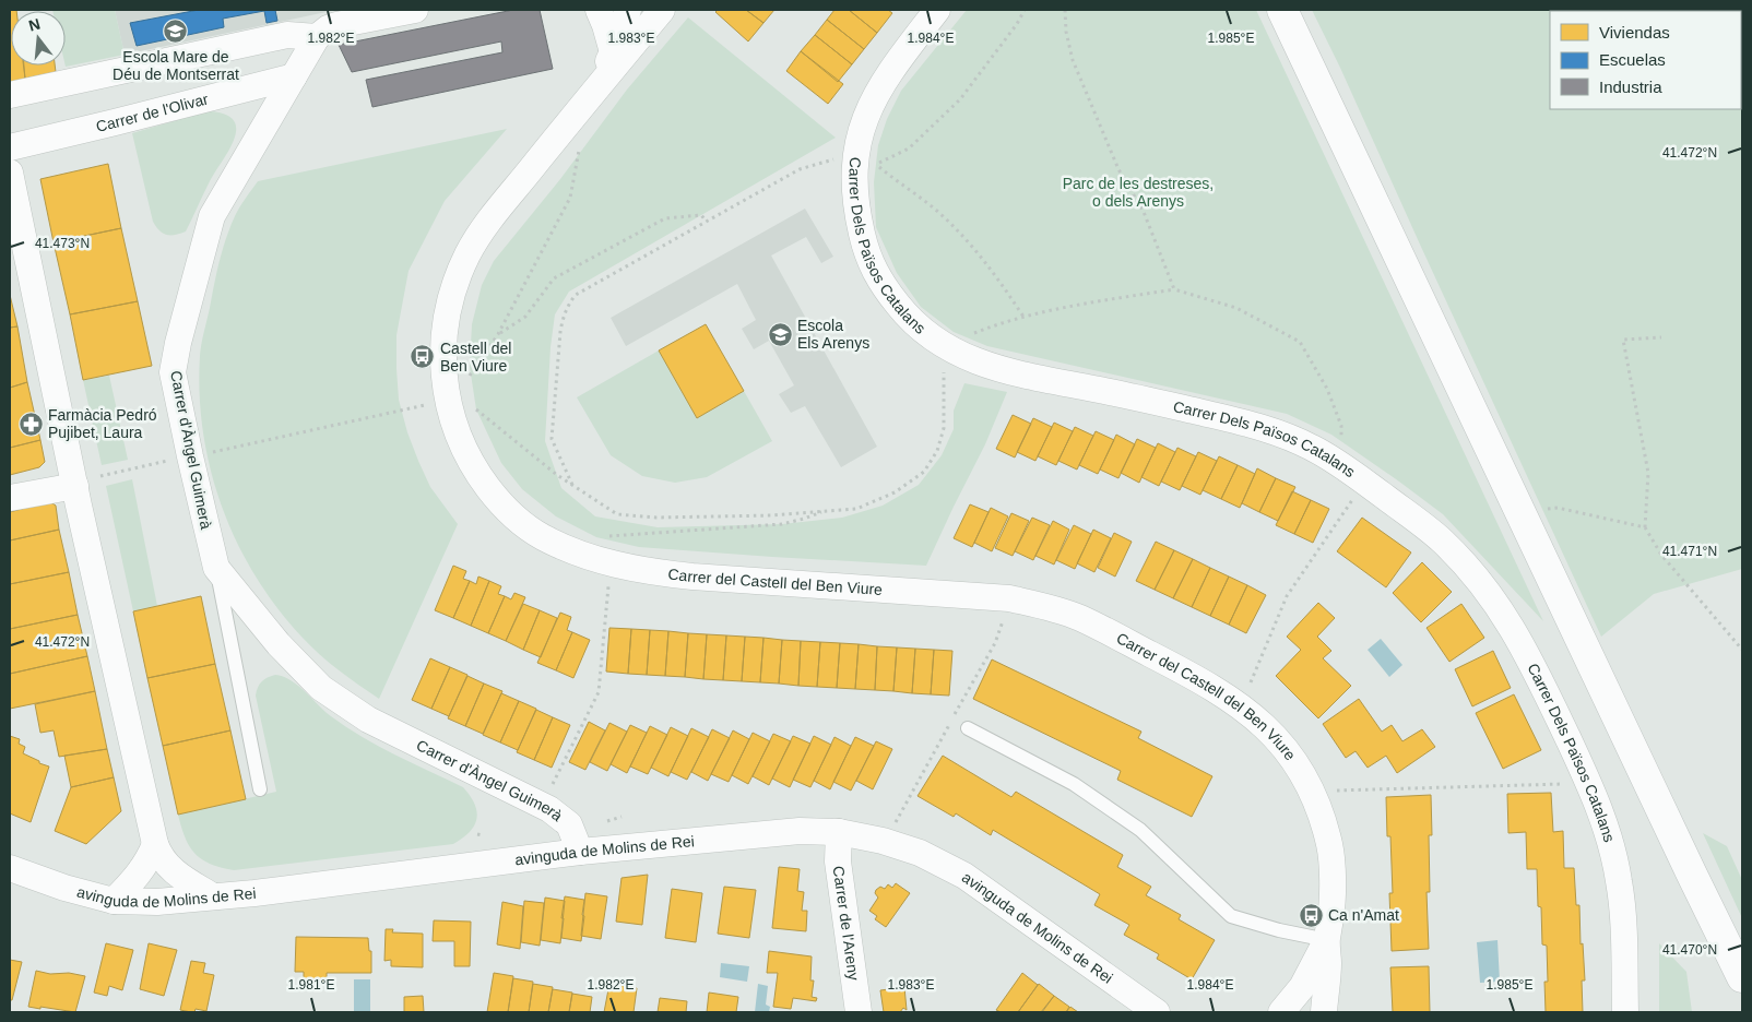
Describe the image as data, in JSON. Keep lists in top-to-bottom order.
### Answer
{
  "streets": {
    "street": [
      "Carrer de l'Olivar",
      "Carrer Dels Països Catalans",
      "Carrer d'Àngel Guimerà",
      "Carrer del Castell del Ben Viure",
      "avinguda de Molins de Rei",
      "Carrer de l'Areny"
    ]
  },
  "crossings": [
    ["Carrer de l'Olivar", "Carrer d'Àngel Guimerà"],
    ["Carrer d'Àngel Guimerà", "avinguda de Molins de Rei"],
    ["avinguda de Molins de Rei", "Carrer de l'Areny"]
  ],
  "parks": ["Parc de les destreses, o dels Arenys"],
  "places": {
    "school or university": ["Escola Mare de Déu de Montserrat", "Escola Els Arenys"],
    "bus stop": ["Castell del Ben Viure", "Ca n'Amat"],
    "pharmacy": ["Farmàcia Pedró Pujibet, Laura"]
  },
  "legend": ["Viviendas", "Escuelas", "Industria"],
  "north": "top",
  "coordinates": [
    "1.982°E",
    "1.983°E",
    "1.984°E",
    "1.985°E",
    "41.472°N",
    "41.473°N",
    "41.471°N",
    "41.470°N",
    "1.981°E"
  ]
}
